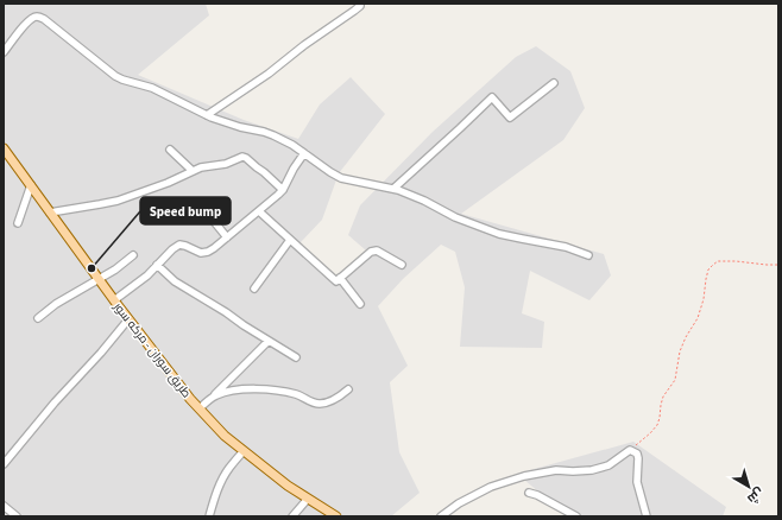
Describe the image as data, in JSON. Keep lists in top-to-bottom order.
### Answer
{
  "streets": {
    "main road": ["طريق سوران - مركه سور"]
  },
  "places": ["Speed bump"],
  "north": "bottom right"
}
